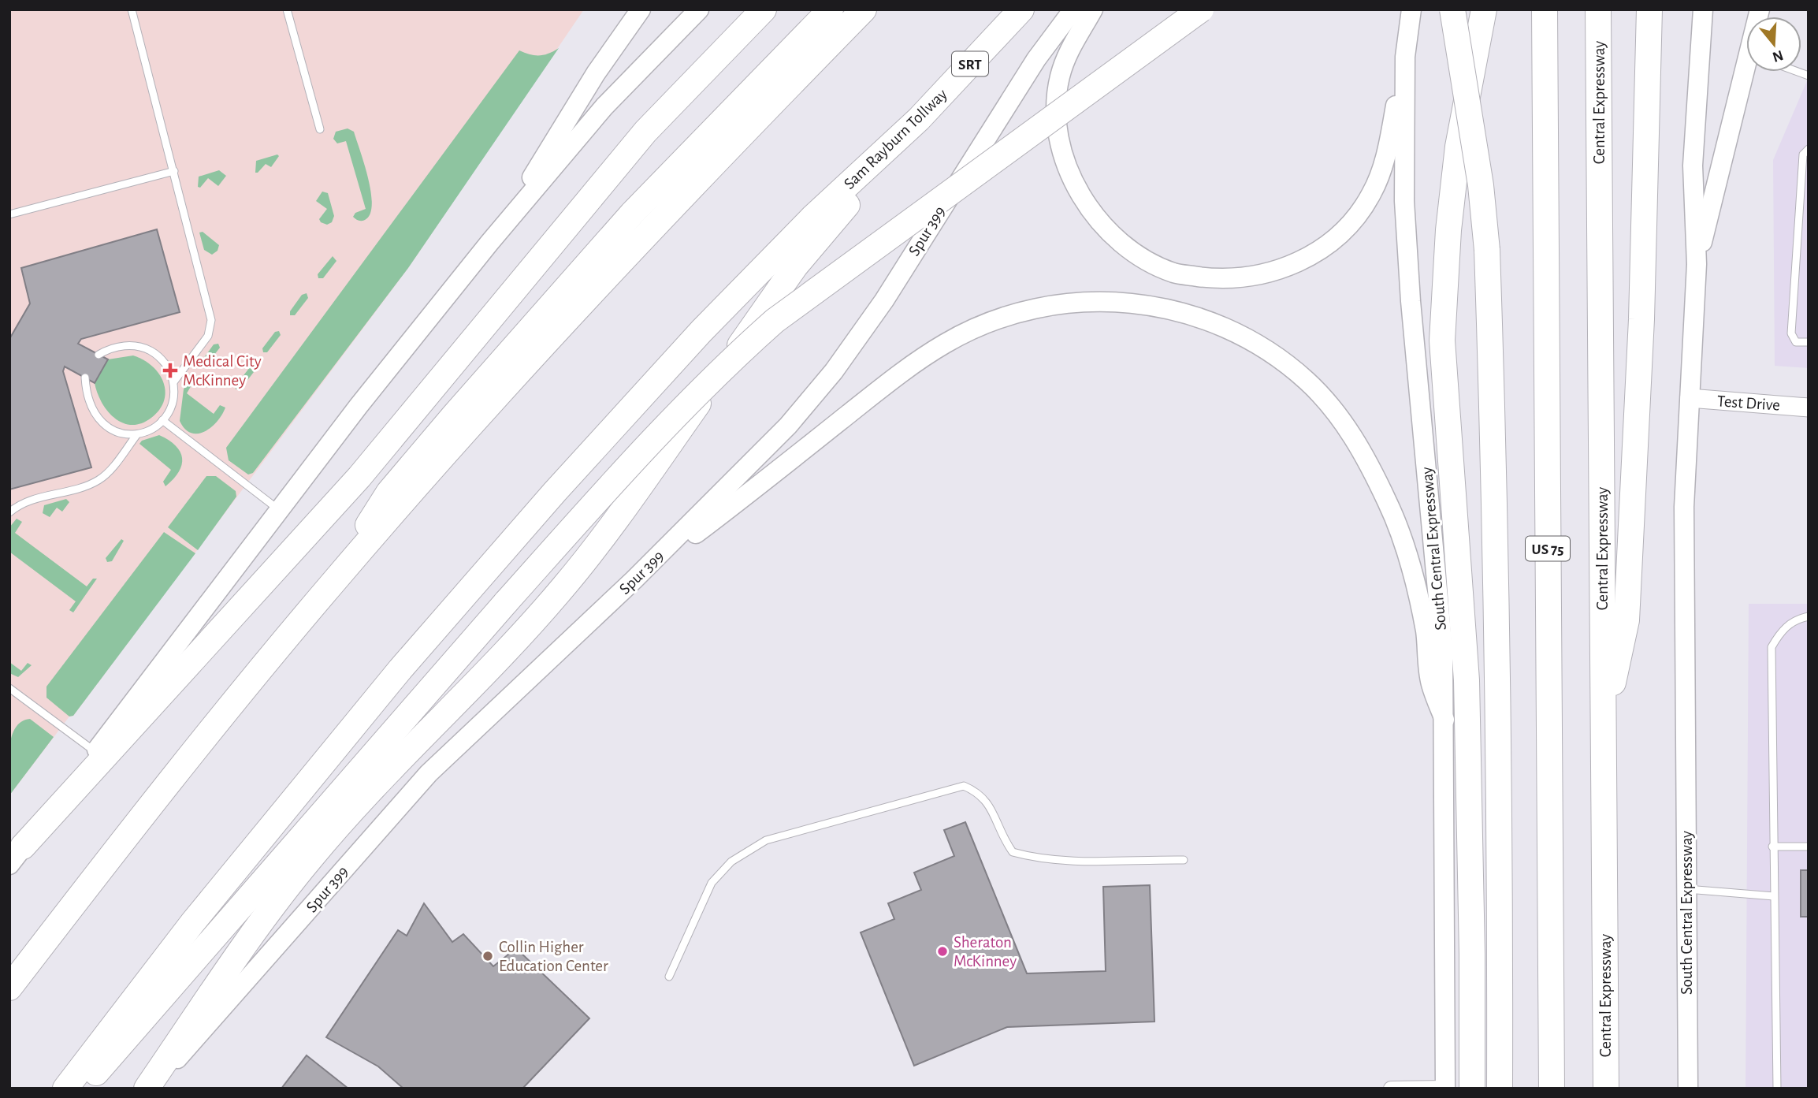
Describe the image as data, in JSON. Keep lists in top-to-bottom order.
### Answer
{
  "streets": {
    "highway": [
      "SRT",
      "Central Expressway",
      "Sam Rayburn Tollway",
      "US 75"
    ],
    "main road": ["Spur 399", "South Central Expressway"],
    "street": ["Test Drive"]
  },
  "crossings": [
    ["Test Drive", "South Central Expressway"]
  ],
  "places": {
    "health": ["Medical City McKinney"],
    "other": ["Sheraton McKinney", "Collin Higher Education Center"]
  },
  "north": "bottom"
}
